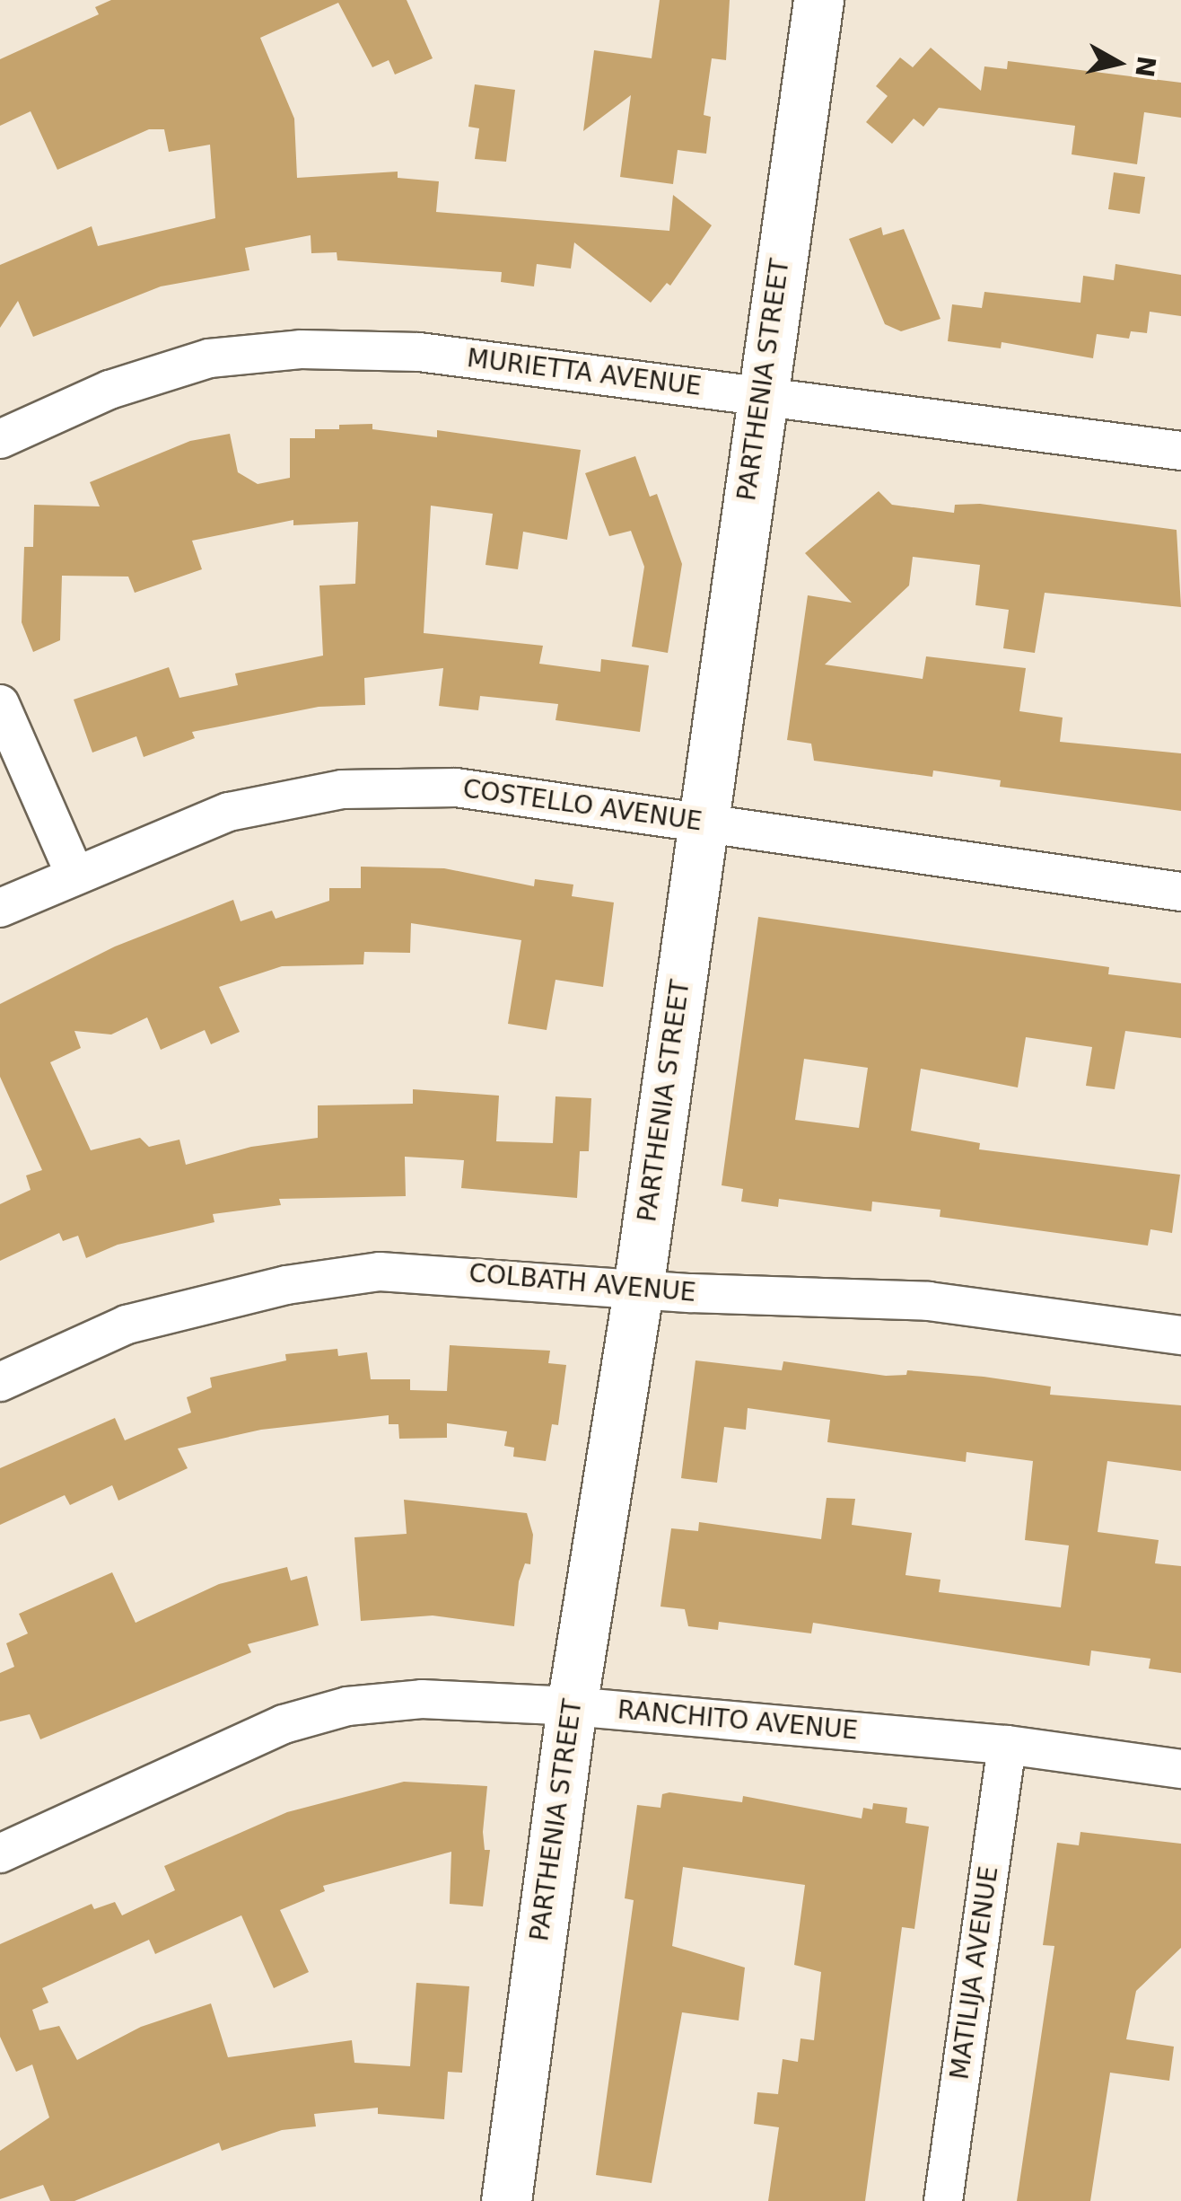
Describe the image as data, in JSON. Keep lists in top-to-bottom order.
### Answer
{
  "streets": {
    "street": [
      "MURIETTA AVENUE",
      "PARTHENIA STREET",
      "COSTELLO AVENUE",
      "COLBATH AVENUE",
      "RANCHITO AVENUE",
      "MATILIJA AVENUE"
    ]
  },
  "crossings": [
    ["MURIETTA AVENUE", "PARTHENIA STREET"],
    ["PARTHENIA STREET", "COSTELLO AVENUE"],
    ["PARTHENIA STREET", "COLBATH AVENUE"],
    ["PARTHENIA STREET", "RANCHITO AVENUE"],
    ["RANCHITO AVENUE", "MATILIJA AVENUE"]
  ],
  "north": "right"
}
